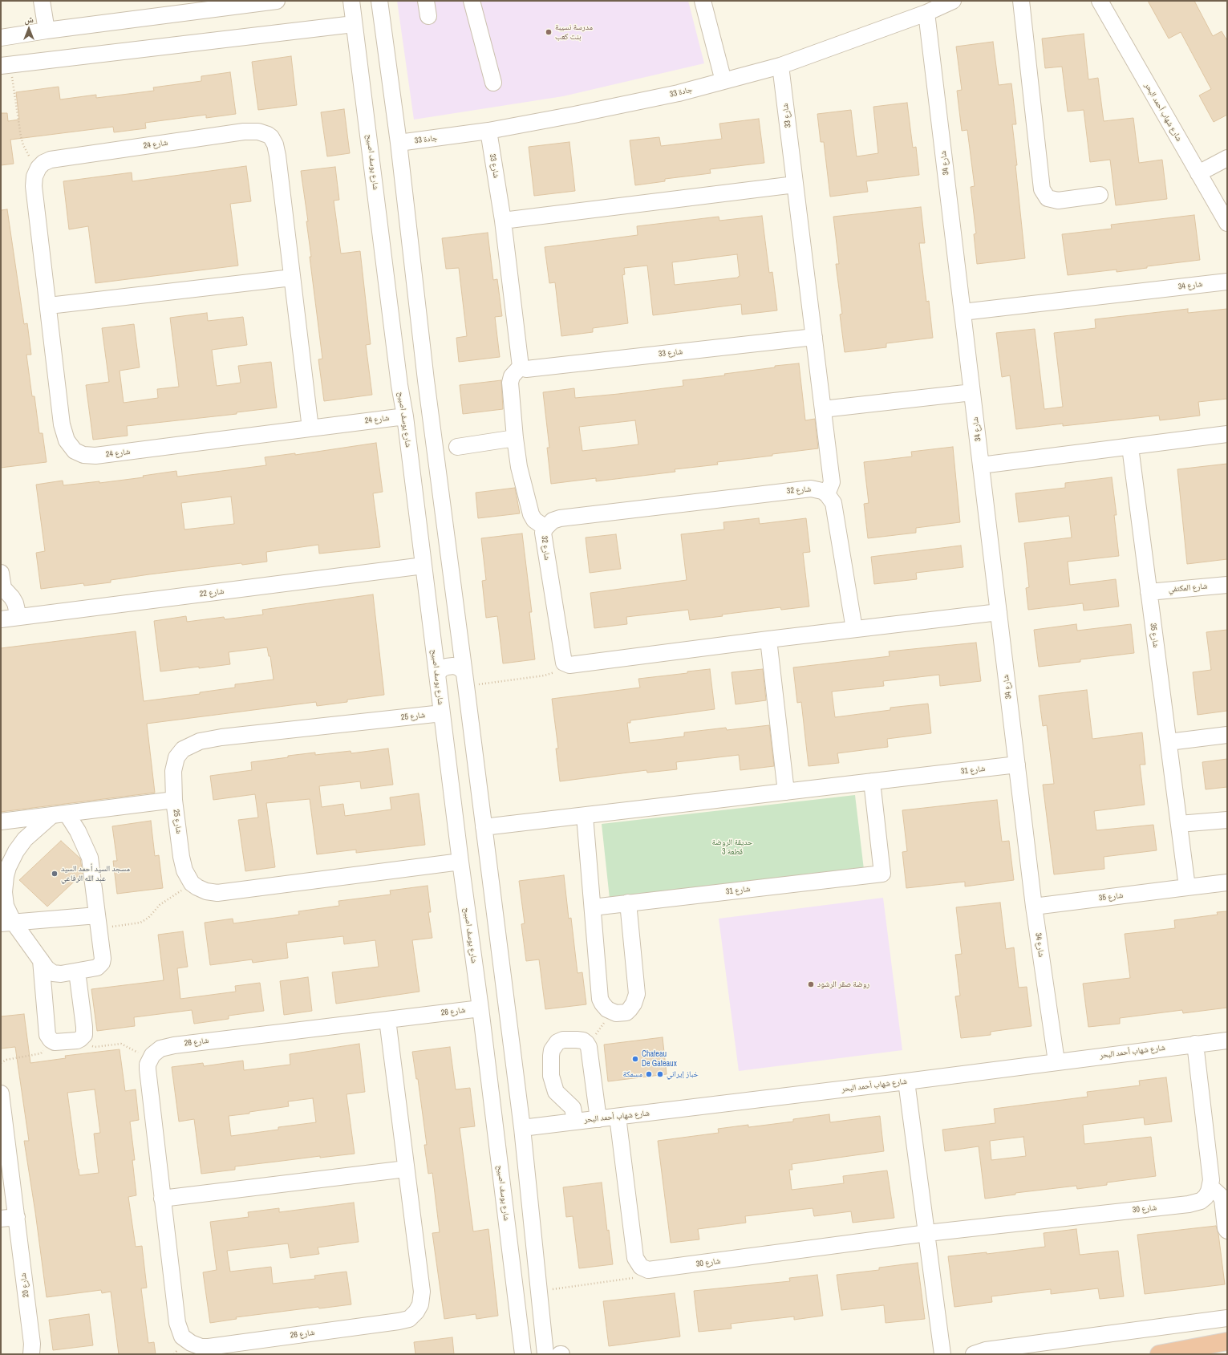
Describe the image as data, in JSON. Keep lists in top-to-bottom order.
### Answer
{
  "streets": {
    "street": [
      "جادة 33",
      "شارع شهاب أحمد البحر",
      "شارع 33",
      "شارع 24",
      "شارع يوسف اصبيح",
      "شارع 34",
      "شارع 32",
      "شارع المكتفي",
      "شارع 22",
      "شارع 35",
      "شارع 25",
      "شارع 31",
      "شارع 26",
      "شارع 30",
      "شارع 20"
    ]
  },
  "crossings": [
    ["جادة 33", "شارع 33"],
    ["جادة 33", "شارع 34"],
    ["شارع شهاب أحمد البحر", "شارع 34"],
    ["شارع 24", "شارع يوسف اصبيح"],
    ["شارع يوسف اصبيح", "شارع 22"],
    ["شارع يوسف اصبيح", "شارع 25"],
    ["شارع يوسف اصبيح", "شارع 26"],
    ["شارع 34", "شارع 35"],
    ["شارع 34", "شارع 31"],
    ["شارع المكتفي", "شارع 35"]
  ],
  "parks": ["حديقة الروضة قطعة 3"],
  "places": [
    "مدرسة نسيبة بنت كعب",
    "مسجد السيد أحمد السيد عبد الله الرفاعي",
    "روضة صقر الرشود",
    "Chateau De Gateaux",
    "مسمكة",
    "خباز إيراني"
  ],
  "north": "top"
}
